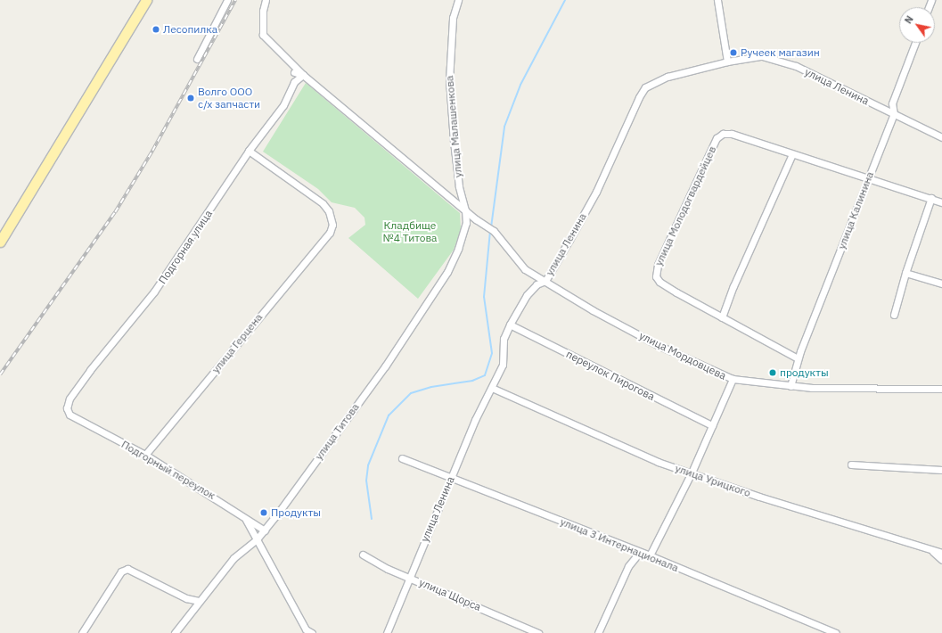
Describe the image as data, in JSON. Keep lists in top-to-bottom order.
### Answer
{
  "streets": {
    "street": [
      "улица Ленина",
      "улица Малашенкова",
      "улица Молодогвардейцев",
      "улица Калинина",
      "Подгорная улица",
      "улица Герцена",
      "улица Мордовцева",
      "переулок Пирогова",
      "улица Титова",
      "Подгорный переулок",
      "улица Урицкого",
      "улица 3 Интернационала",
      "улица Щорса"
    ]
  },
  "crossings": [
    ["улица Ленина", "улица Калинина"],
    ["улица Ленина", "улица Мордовцева"],
    ["улица Ленина", "переулок Пирогова"],
    ["улица Ленина", "улица Урицкого"],
    ["улица Ленина", "улица 3 Интернационала"],
    ["улица Ленина", "улица Щорса"],
    ["улица Малашенкова", "улица Мордовцева"],
    ["улица Малашенкова", "улица Титова"],
    ["улица Молодогвардейцев", "улица Калинина"],
    ["улица Калинина", "улица Мордовцева"],
    ["Подгорная улица", "улица Герцена"],
    ["Подгорная улица", "Подгорный переулок"],
    ["улица Герцена", "Подгорный переулок"],
    ["улица Мордовцева", "улица Титова"],
    ["улица Титова", "Подгорный переулок"]
  ],
  "parks": ["Кладбище №4 Титова"],
  "places": [
    "Лесопилка",
    "Ручеек магазин",
    "Волго ООО с/х запчасти",
    "продукты",
    "Продукты"
  ],
  "north": "top left"
}
